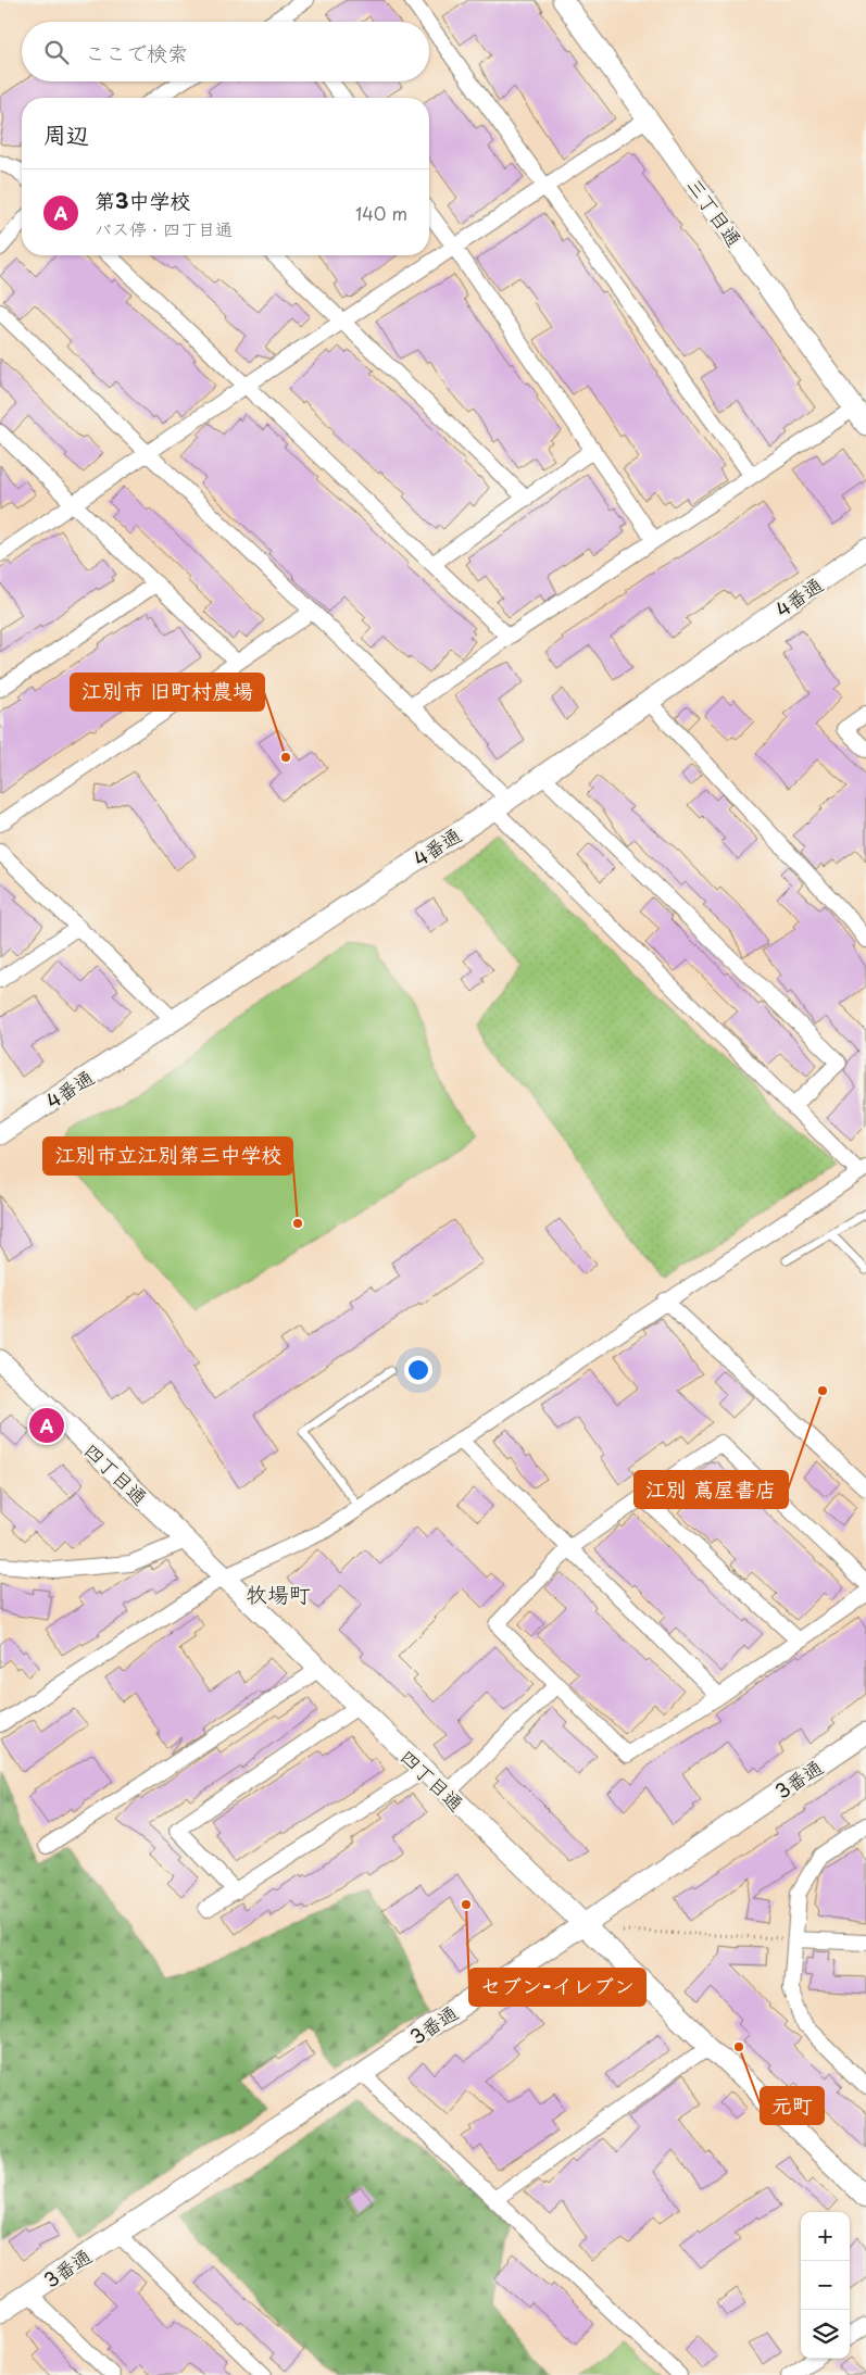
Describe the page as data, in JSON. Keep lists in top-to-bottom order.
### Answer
{
  "streets": {
    "street": [
      "三丁目通",
      "4番通",
      "四丁目通",
      "3番通"
    ]
  },
  "crossings": [
    ["四丁目通", "3番通"]
  ],
  "districts": ["牧場町"],
  "places": [
    "江別市 旧町村農場",
    "江別市立江別第三中学校",
    "江別 蔦屋書店",
    "セブン-イレブン",
    "元町"
  ],
  "page": {
    "search": "ここで検索",
    "heading": "周辺",
    "list": [
      {
        "mark": "A",
        "name": "第3中学校",
        "note": "バス停 · 四丁目通",
        "value": "140 m"
      }
    ],
    "pins": "A",
    "map_buttons": ["+", "−"]
  }
}
